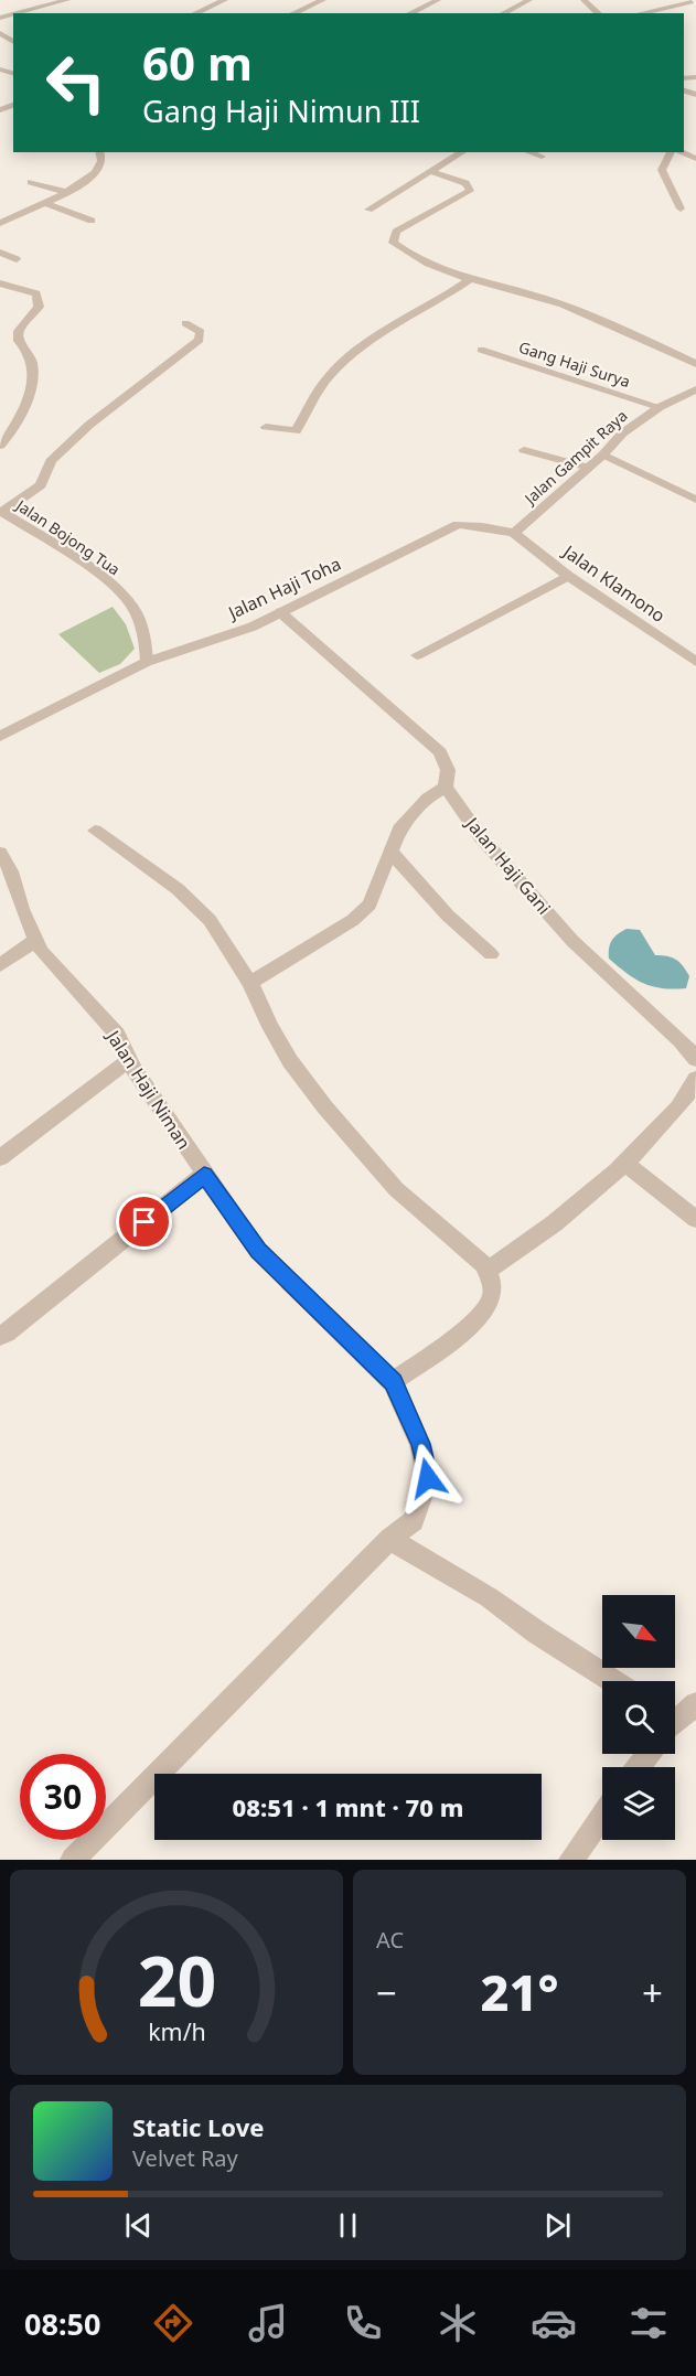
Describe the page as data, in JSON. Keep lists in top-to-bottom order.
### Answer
{
  "streets": {
    "street": [
      "Gang Haji Surya",
      "Jalan Gampit Raya",
      "Jalan Bojong Tua",
      "Jalan Klamono",
      "Jalan Haji Toha",
      "Jalan Haji Gani",
      "Jalan Haji Niman"
    ]
  },
  "crossings": [
    ["Gang Haji Surya", "Jalan Gampit Raya"],
    ["Jalan Gampit Raya", "Jalan Klamono"],
    ["Jalan Gampit Raya", "Jalan Haji Toha"],
    ["Jalan Bojong Tua", "Jalan Haji Toha"],
    ["Jalan Klamono", "Jalan Haji Toha"],
    ["Jalan Haji Toha", "Jalan Haji Gani"]
  ],
  "north": "bottom right",
  "page": {
    "turn": ["60 m", "Gang Haji Nimun III"],
    "limit": "30",
    "trip": "08:51 · 1 mnt · 70 m",
    "tile": "AC",
    "heat": ["−", "21°", "+"],
    "song": ["Static Love", "Velvet Ray"],
    "tabs": "08:50",
    "gauge": ["20", "km/h"]
  }
}
